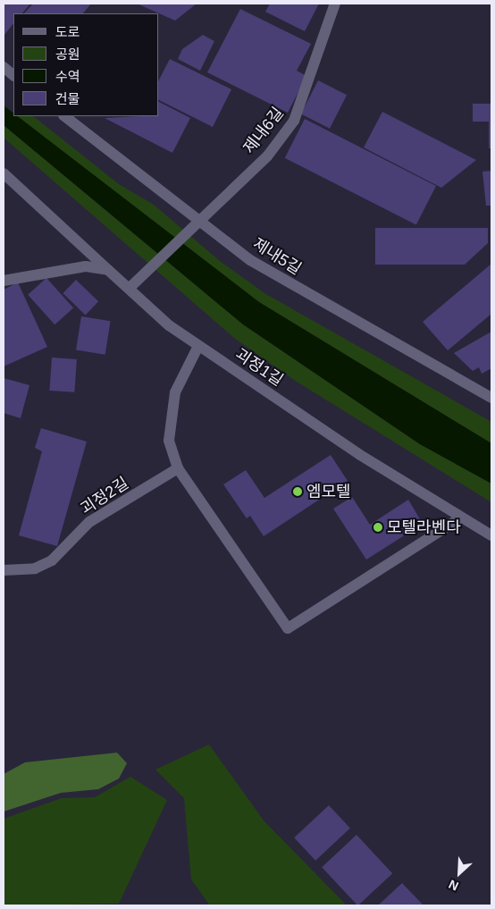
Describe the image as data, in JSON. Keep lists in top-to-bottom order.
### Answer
{
  "streets": {
    "street": [
      "제내6길",
      "제내5길",
      "괴정1길",
      "괴정2길"
    ]
  },
  "crossings": [
    ["제내6길", "제내5길"],
    ["제내6길", "괴정1길"]
  ],
  "places": ["엠모텔", "모텔라벤다"],
  "legend": [
    "도로",
    "공원",
    "수역",
    "건물"
  ],
  "north": "bottom left"
}
